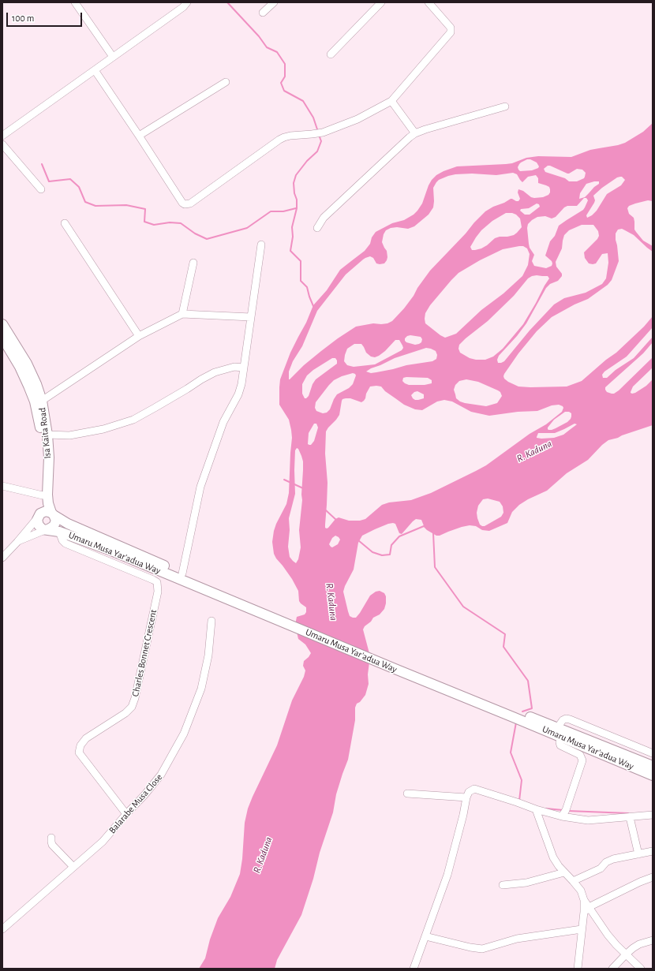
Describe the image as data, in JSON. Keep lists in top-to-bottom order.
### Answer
{
  "streets": {
    "main road": ["Isa Kaita Road", "Umaru Musa Yar'adua Way"],
    "street": ["Charles Bonnet Crescent", "Balarabe Musa Close"]
  },
  "crossings": [
    ["Isa Kaita Road", "Umaru Musa Yar'adua Way"],
    ["Umaru Musa Yar'adua Way", "Charles Bonnet Crescent"],
    ["Charles Bonnet Crescent", "Balarabe Musa Close"]
  ],
  "water": ["R. Kaduna"],
  "scale_bar": "100 m"
}
